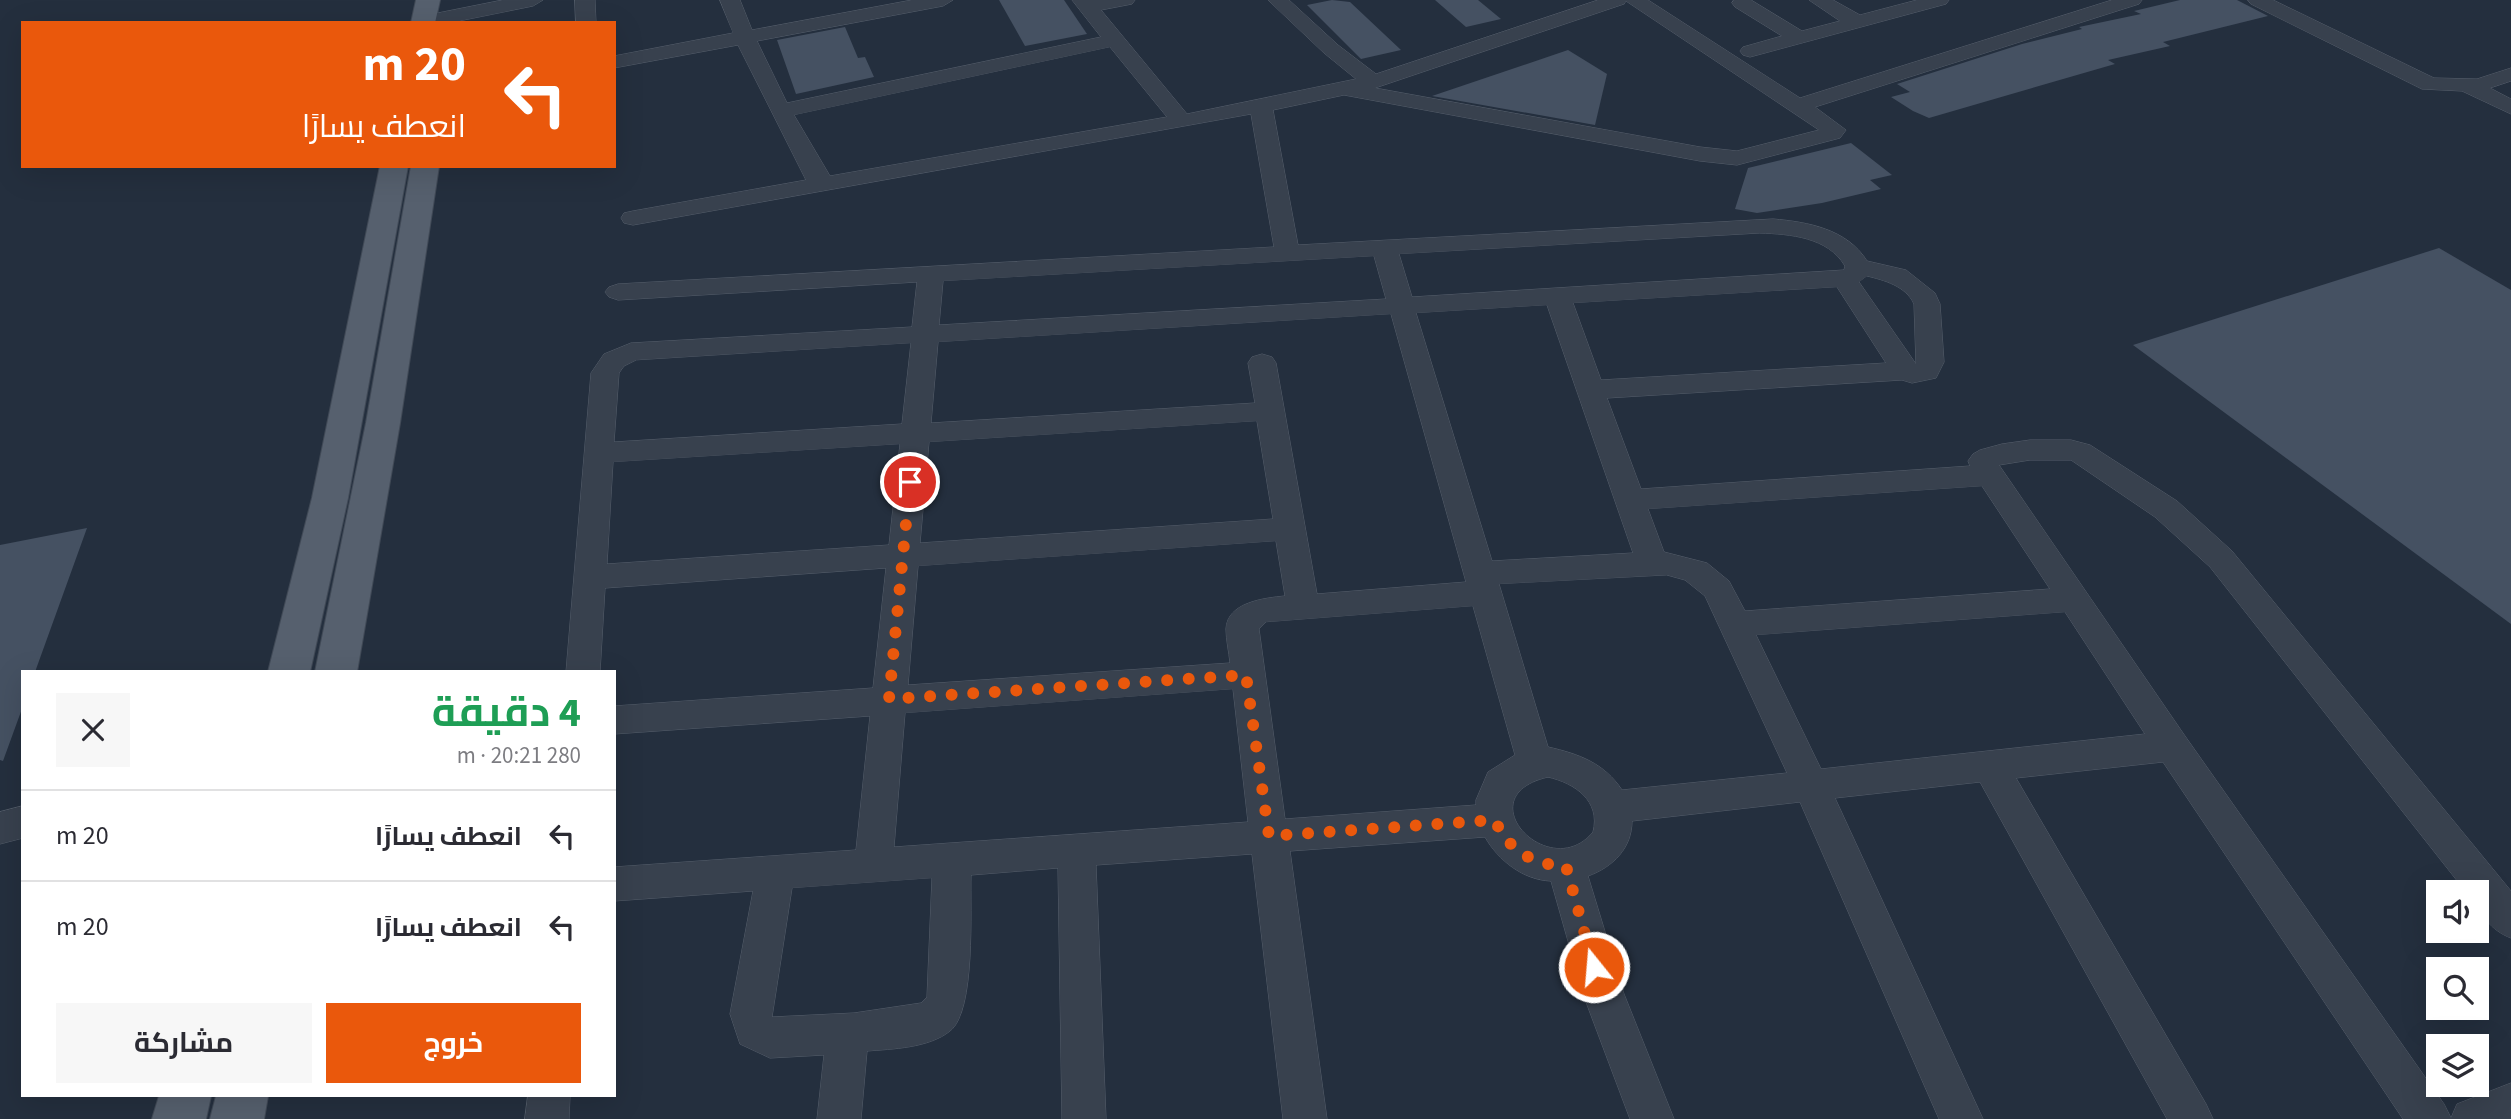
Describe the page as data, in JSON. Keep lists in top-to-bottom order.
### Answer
{
  "page": {
    "turn": ["20 m", "انعطف يسارًا"],
    "heading": ["4 دقيقة", "280 m · 20:21"],
    "list": [
      {
        "name": "انعطف يسارًا",
        "value": "20 m"
      },
      {
        "name": "انعطف يسارًا",
        "value": "20 m"
      }
    ],
    "buttons": ["خروج", "مشاركة"]
  }
}
